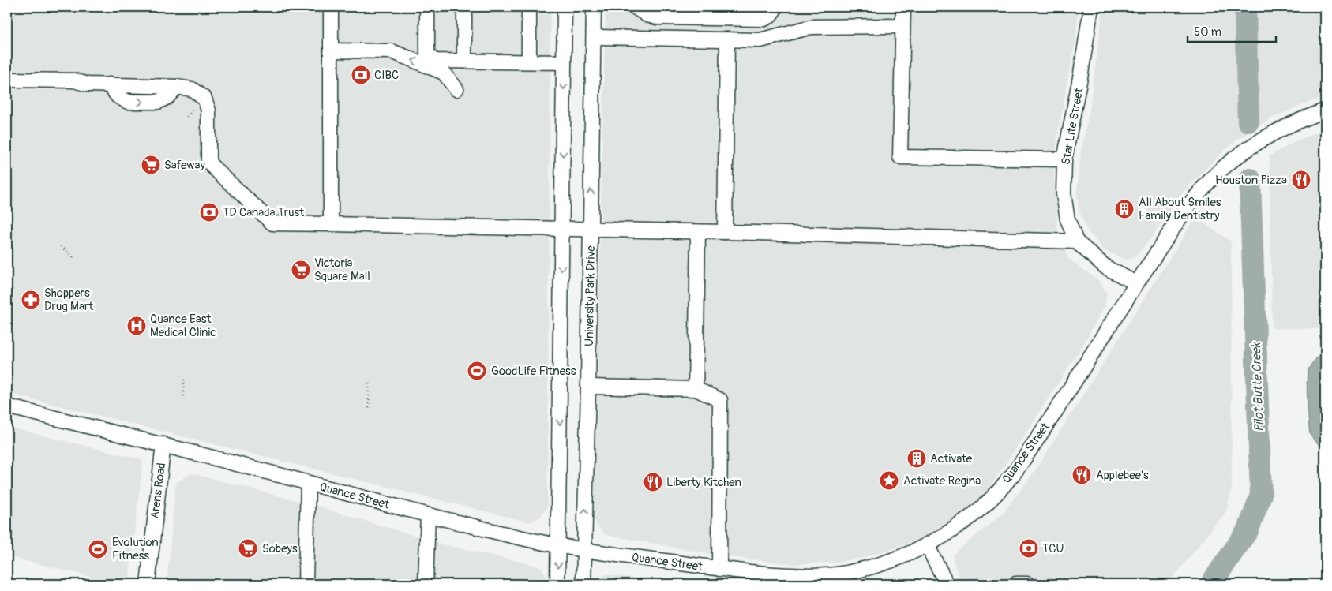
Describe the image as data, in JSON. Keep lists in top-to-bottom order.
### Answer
{
  "streets": {
    "street": [
      "Star Lite Street",
      "University Park Drive",
      "Quance Street",
      "Arens Road"
    ]
  },
  "crossings": [
    ["Star Lite Street", "Quance Street"],
    ["University Park Drive", "Quance Street"],
    ["Quance Street", "Arens Road"]
  ],
  "water": ["Pilot Butte Creek"],
  "places": {
    "bank": ["CIBC", "TD Canada Trust", "TCU"],
    "supermarket": ["Safeway", "Victoria Square Mall", "Sobeys"],
    "restaurant": ["Houston Pizza", "Applebee's", "Liberty Kitchen"],
    "building": ["All About Smiles Family Dentistry", "Activate"],
    "pharmacy": ["Shoppers Drug Mart"],
    "hospital": ["Quance East Medical Clinic"],
    "sports": ["GoodLife Fitness", "Evolution Fitness"],
    "place": ["Activate Regina"]
  },
  "scale_bar": "50 m"
}
